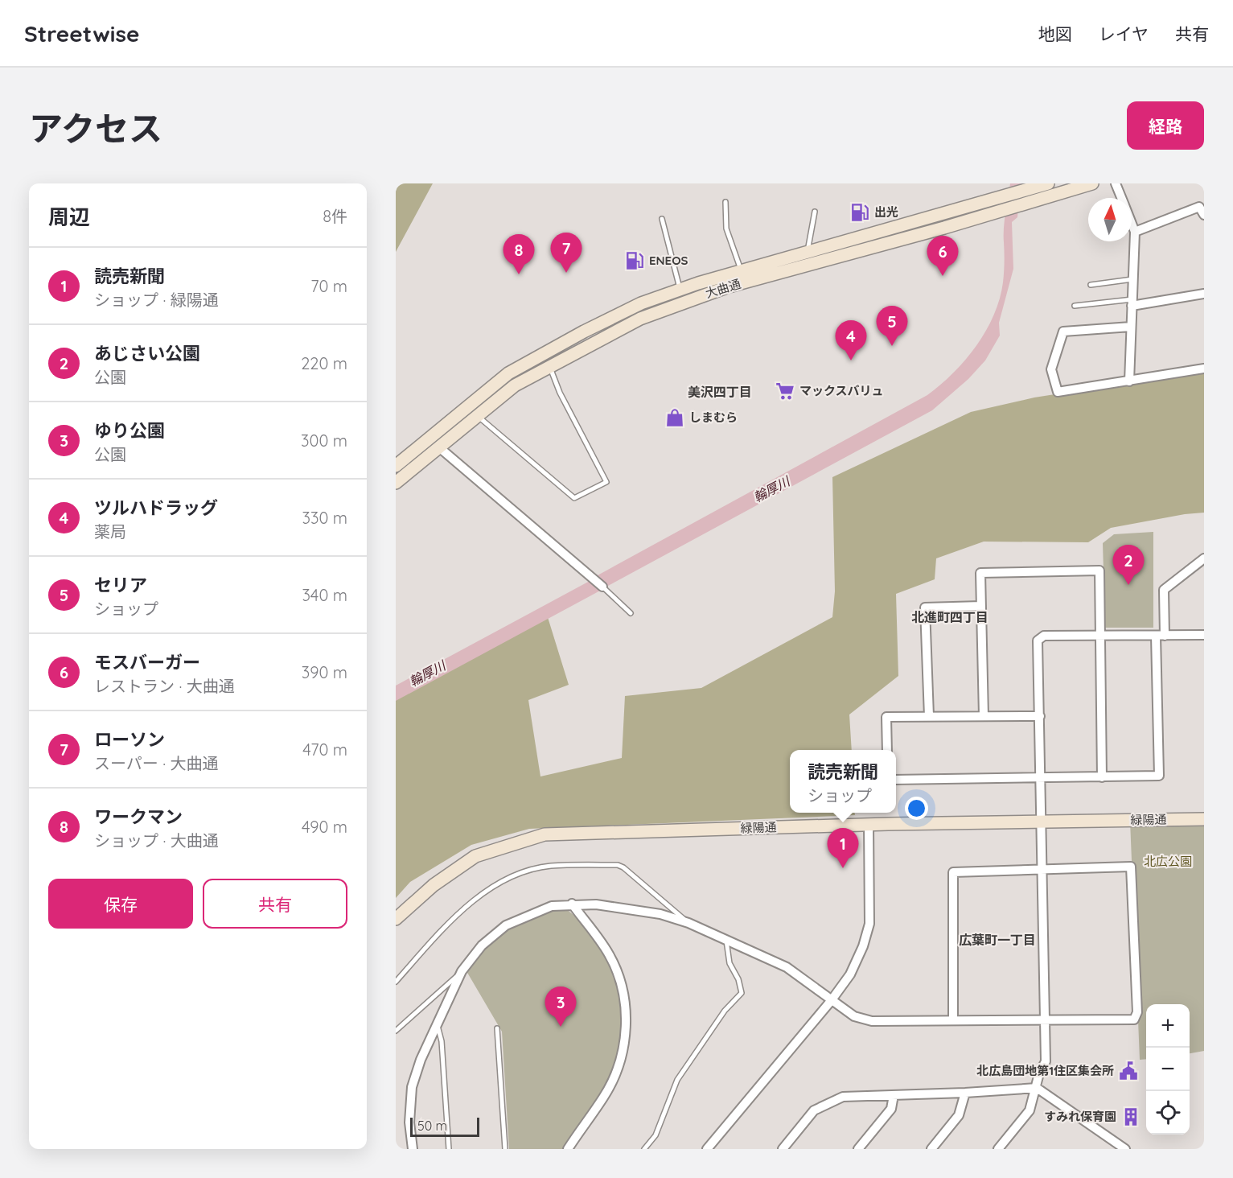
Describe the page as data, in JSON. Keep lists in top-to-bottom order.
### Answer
{
  "streets": {
    "main road": ["大曲通", "緑陽通"]
  },
  "districts": ["美沢四丁目", "北進町四丁目", "広葉町一丁目"],
  "water": ["輪厚川"],
  "parks": ["北広公園"],
  "places": {
    "fuel station": ["出光", "ENEOS"],
    "supermarket": ["マックスバリュ"],
    "shop": ["しまむら"],
    "public building": ["北広島団地第1住区集会所"],
    "building": ["すみれ保育園"]
  },
  "scale_bar": "50 m",
  "north": "top",
  "page": {
    "header": "Streetwise",
    "nav": ["地図", "レイヤ", "共有"],
    "title": "アクセス",
    "buttons": [
      "経路",
      ["保存", "共有"]
    ],
    "heading": ["周辺", "8件"],
    "pins": [
      "7",
      "8",
      "6",
      "5",
      "4",
      "2",
      "1",
      "3"
    ],
    "list": [
      {
        "mark": "1",
        "name": "読売新聞",
        "note": "ショップ · 緑陽通",
        "value": "70 m"
      },
      {
        "mark": "2",
        "name": "あじさい公園",
        "note": "公園",
        "value": "220 m"
      },
      {
        "mark": "3",
        "name": "ゆり公園",
        "note": "公園",
        "value": "300 m"
      },
      {
        "mark": "4",
        "name": "ツルハドラッグ",
        "note": "薬局",
        "value": "330 m"
      },
      {
        "mark": "5",
        "name": "セリア",
        "note": "ショップ",
        "value": "340 m"
      },
      {
        "mark": "6",
        "name": "モスバーガー",
        "note": "レストラン · 大曲通",
        "value": "390 m"
      },
      {
        "mark": "7",
        "name": "ローソン",
        "note": "スーパー · 大曲通",
        "value": "470 m"
      },
      {
        "mark": "8",
        "name": "ワークマン",
        "note": "ショップ · 大曲通",
        "value": "490 m"
      }
    ],
    "popup": ["読売新聞", "ショップ"],
    "map_buttons": ["+", "−"],
    "scale": "50 m"
  }
}
